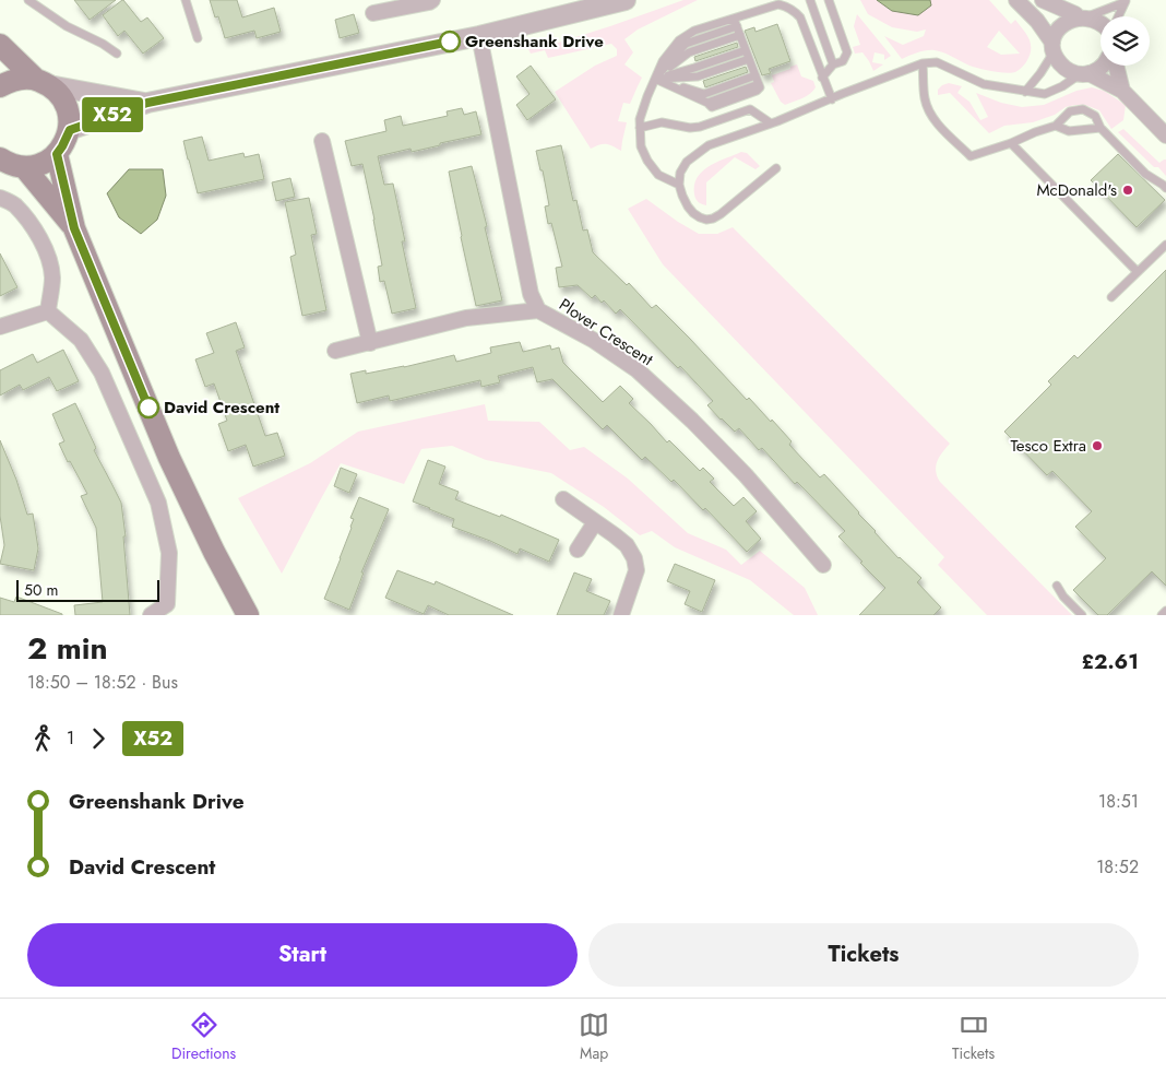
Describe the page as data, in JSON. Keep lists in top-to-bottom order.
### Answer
{
  "streets": {
    "street": ["Plover Crescent"]
  },
  "places": [
    "Greenshank Drive",
    "McDonald's",
    "David Crescent",
    "Tesco Extra"
  ],
  "lines": ["bus line X52"],
  "scale_bar": "50 m",
  "page": {
    "on_map": "X52",
    "scale": "50 m",
    "heading": ["2 min", "18:50 – 18:52 · Bus", "£2.61"],
    "legs": ["1", "X52"],
    "list": [
      {
        "name": "Greenshank Drive",
        "value": "18:51"
      },
      {
        "name": "David Crescent",
        "value": "18:52"
      }
    ],
    "buttons": ["Start", "Tickets"],
    "tabs": ["Directions", "Map", "Tickets"]
  }
}
